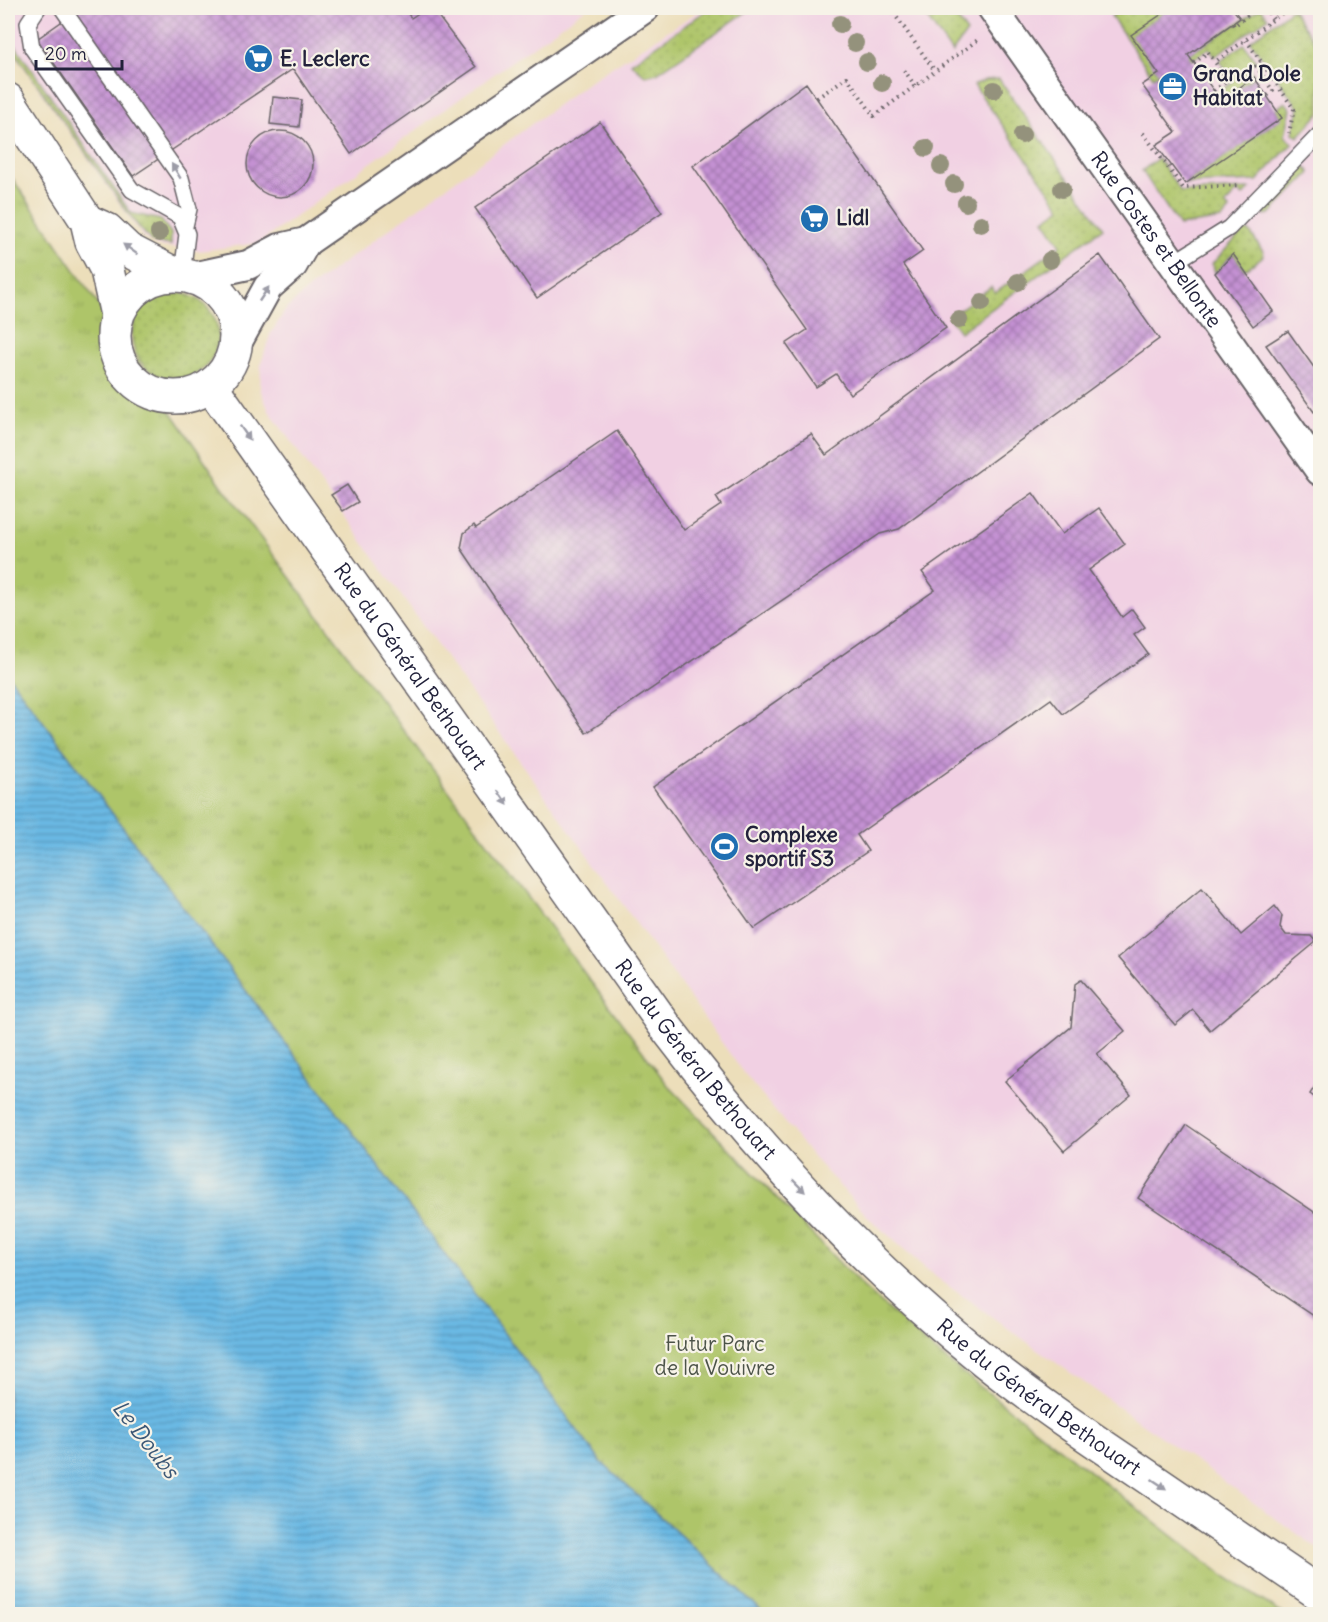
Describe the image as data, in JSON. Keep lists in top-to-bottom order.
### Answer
{
  "streets": {
    "street": ["Rue Costes et Bellonte", "Rue du Général Bethouart"]
  },
  "one_way": ["Rue du Général Bethouart"],
  "water": ["Le Doubs"],
  "parks": ["Futur Parc de la Vouivre"],
  "places": {
    "supermarket": ["E. Leclerc", "Lidl"],
    "office": ["Grand Dole Habitat"],
    "sports": ["Complexe sportif S3"]
  },
  "scale_bar": "20 m"
}
